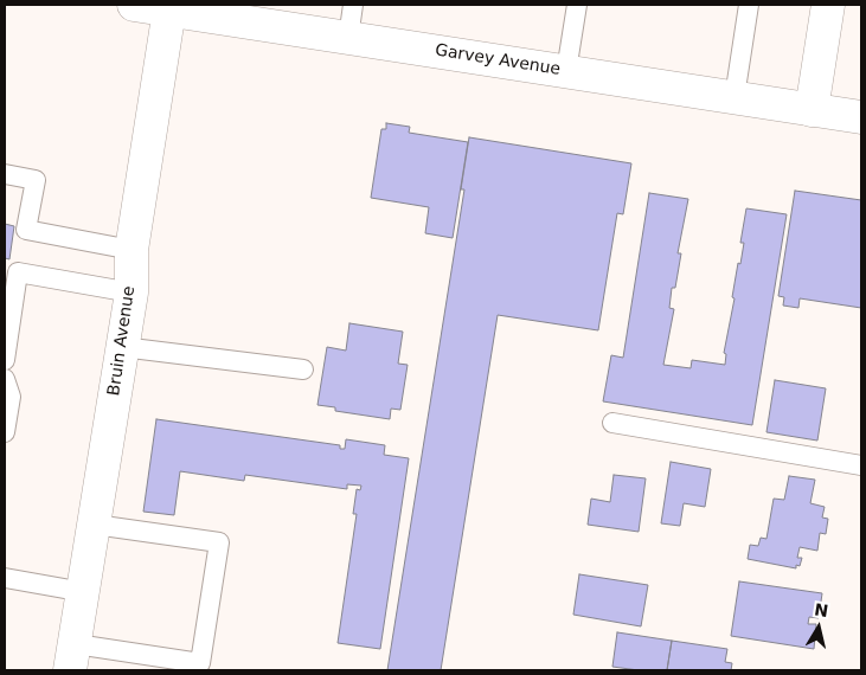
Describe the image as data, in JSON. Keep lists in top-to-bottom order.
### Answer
{
  "streets": {
    "street": ["Garvey Avenue", "Bruin Avenue"]
  },
  "crossings": [
    ["Garvey Avenue", "Bruin Avenue"]
  ],
  "north": "top"
}
